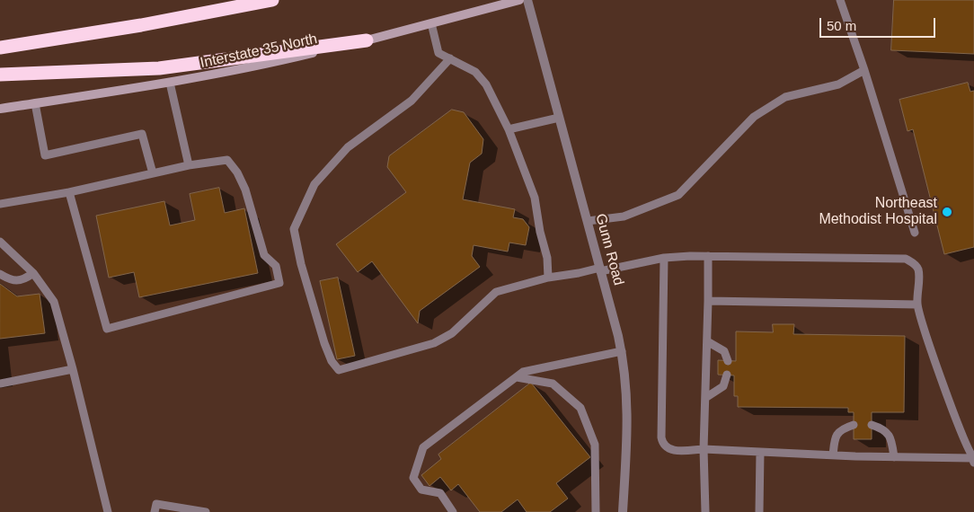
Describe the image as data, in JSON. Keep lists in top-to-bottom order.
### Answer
{
  "streets": {
    "main road": ["Interstate 35 North"],
    "street": ["Gunn Road"]
  },
  "places": ["Northeast Methodist Hospital"],
  "scale_bar": "50 m"
}
